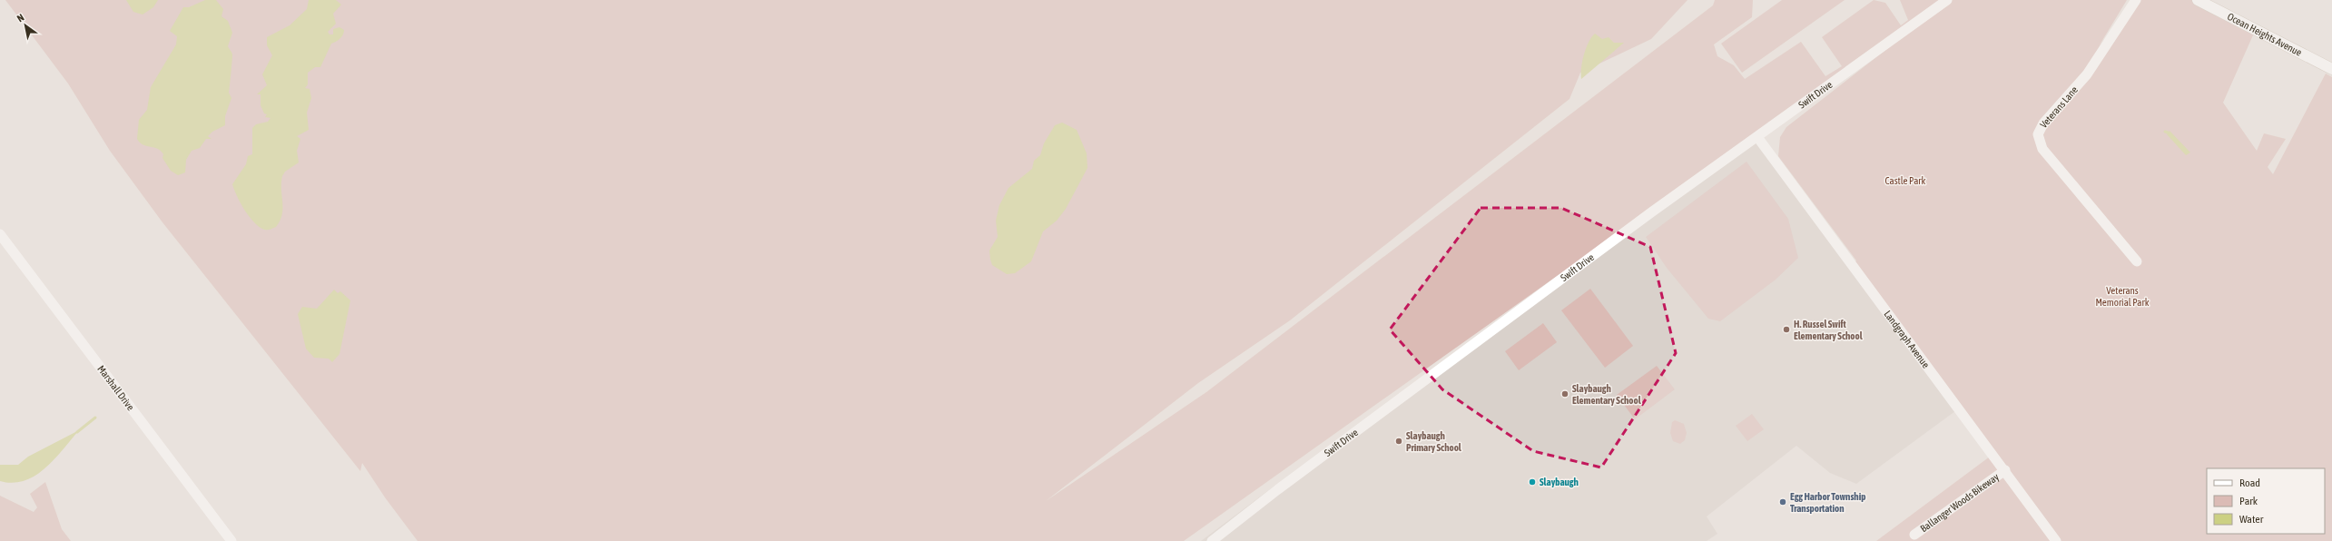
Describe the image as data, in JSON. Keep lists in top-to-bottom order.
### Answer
{
  "streets": {
    "main road": ["Ocean Heights Avenue"],
    "street": [
      "Swift Drive",
      "Veterans Lane",
      "Landgraph Avenue",
      "Marshall Drive",
      "Ballanger Woods Bikeway"
    ]
  },
  "crossings": [
    ["Swift Drive", "Landgraph Avenue"],
    ["Landgraph Avenue", "Ballanger Woods Bikeway"]
  ],
  "parks": ["Castle Park", "Veterans Memorial Park"],
  "places": [
    "H. Russel Swift Elementary School",
    "Slaybaugh Elementary School",
    "Slaybaugh Primary School",
    "Slaybaugh",
    "Egg Harbor Township Transportation"
  ],
  "legend": ["Road", "Park", "Water"],
  "north": "top left"
}
